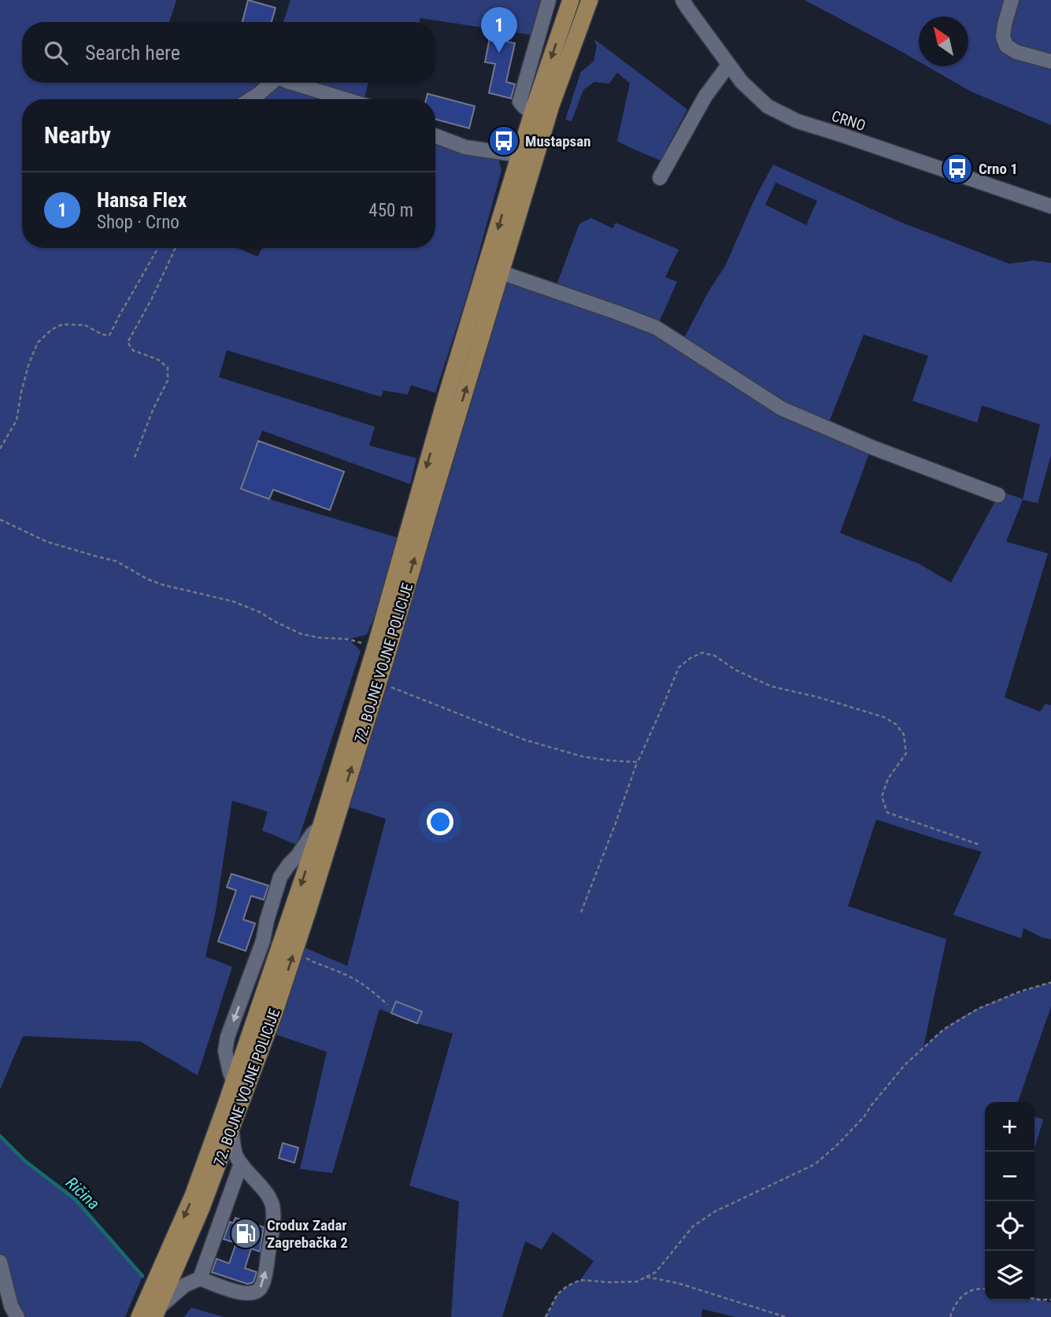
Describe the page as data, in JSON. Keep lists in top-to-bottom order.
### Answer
{
  "streets": {
    "main road": ["72. BOJNE VOJNE POLICIJE"],
    "street": ["CRNO"]
  },
  "water": ["Ričina"],
  "places": {
    "bus stop": ["Mustapsan", "Crno 1"],
    "fuel station": ["Crodux Zadar Zagrebačka 2"]
  },
  "north": "top left",
  "page": {
    "pins": "1",
    "search": "Search here",
    "heading": "Nearby",
    "list": [
      {
        "mark": "1",
        "name": "Hansa Flex",
        "note": "Shop · Crno",
        "value": "450 m"
      }
    ],
    "map_buttons": ["+", "−"]
  }
}
